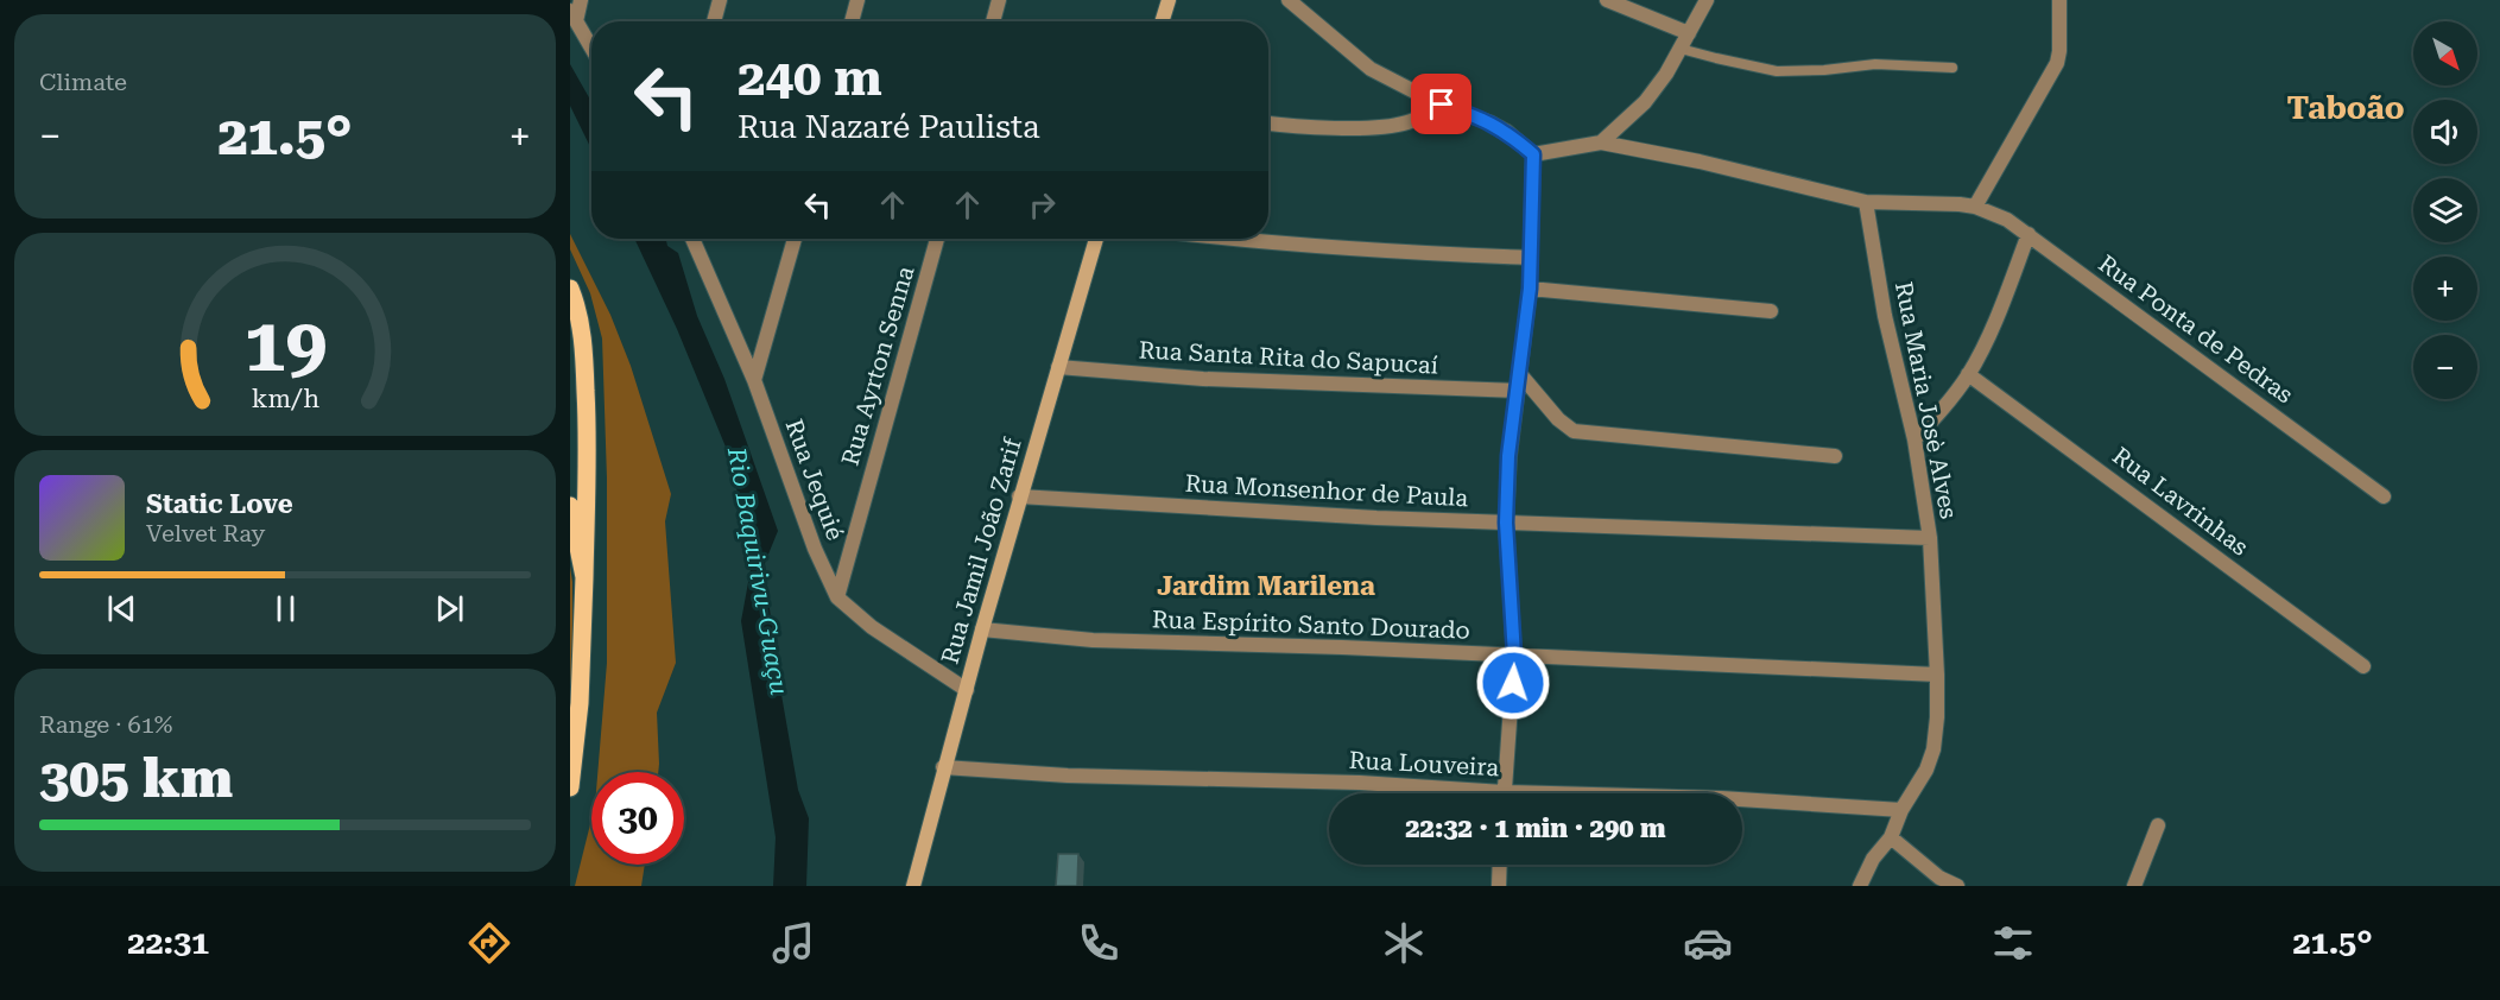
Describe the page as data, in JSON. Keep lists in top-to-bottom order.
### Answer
{
  "streets": {
    "main road": ["Rua Jamil João Zarif"],
    "street": [
      "Rua Ponta de Pedras",
      "Rua Santa Rita do Sapucaí",
      "Rua Ayrton Senna",
      "Rua Maria Josè Alves",
      "Rua Jequié",
      "Rua Monsenhor de Paula",
      "Rua Lavrinhas",
      "Rua Espírito Santo Dourado",
      "Rua Louveira"
    ]
  },
  "crossings": [
    ["Rua Ponta de Pedras", "Rua Maria Josè Alves"],
    ["Rua Santa Rita do Sapucaí", "Rua Jamil João Zarif"],
    ["Rua Ayrton Senna", "Rua Jequié"],
    ["Rua Maria Josè Alves", "Rua Monsenhor de Paula"],
    ["Rua Maria Josè Alves", "Rua Espírito Santo Dourado"],
    ["Rua Maria Josè Alves", "Rua Louveira"],
    ["Rua Jequié", "Rua Jamil João Zarif"],
    ["Rua Monsenhor de Paula", "Rua Jamil João Zarif"],
    ["Rua Jamil João Zarif", "Rua Espírito Santo Dourado"],
    ["Rua Jamil João Zarif", "Rua Louveira"]
  ],
  "districts": ["Taboão", "Jardim Marilena"],
  "water": ["Rio Baquirivu-Guaçu"],
  "north": "bottom right",
  "page": {
    "tile": [
      "Climate",
      ["Range · 61%", "305 km"]
    ],
    "map_buttons": ["+", "−"],
    "turn": ["240 m", "Rua Nazaré Paulista"],
    "heat": ["−", "21.5°", "+"],
    "song": ["Static Love", "Velvet Ray"],
    "limit": "30",
    "trip": "22:32 · 1 min · 290 m",
    "tabs": ["22:31", "21.5°"],
    "gauge": ["19", "km/h"]
  }
}
